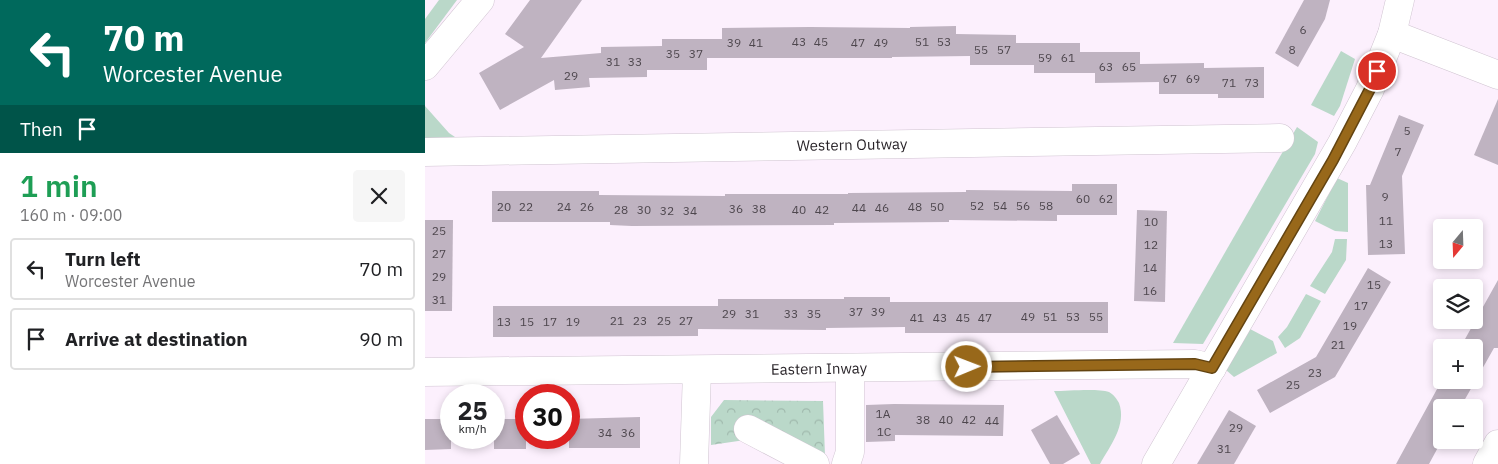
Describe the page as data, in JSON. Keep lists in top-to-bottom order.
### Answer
{
  "streets": {
    "street": ["Western Outway", "Eastern Inway"]
  },
  "house_numbers": [
    "6",
    "43",
    "45",
    "51",
    "53",
    "39",
    "41",
    "47",
    "49",
    "55",
    "57",
    "8",
    "35",
    "37",
    "59",
    "61",
    "31",
    "33",
    "63",
    "65",
    "29",
    "67",
    "69",
    "71",
    "73",
    "5",
    "7",
    "9",
    "60",
    "62",
    "52",
    "54",
    "56",
    "58",
    "20",
    "22",
    "24",
    "26",
    "48",
    "50",
    "44",
    "46",
    "36",
    "38",
    "28",
    "30",
    "40",
    "42",
    "32",
    "34",
    "11",
    "10",
    "25",
    "13",
    "12",
    "27",
    "14",
    "29",
    "15",
    "16",
    "31",
    "17",
    "37",
    "39",
    "29",
    "31",
    "33",
    "35",
    "49",
    "51",
    "53",
    "55",
    "41",
    "43",
    "45",
    "47",
    "21",
    "23",
    "25",
    "27",
    "13",
    "15",
    "17",
    "19",
    "19",
    "21",
    "23",
    "25",
    "1A",
    "38",
    "40",
    "42",
    "44",
    "29",
    "1C",
    "34",
    "36",
    "31"
  ],
  "north": "bottom",
  "page": {
    "turn": ["70 m", "Worcester Avenue"],
    "then": "Then",
    "heading": ["1 min", "160 m · 09:00"],
    "map_buttons": ["+", "−"],
    "list": [
      {
        "name": "Turn left",
        "note": "Worcester Avenue",
        "value": "70 m"
      },
      {
        "name": "Arrive at destination",
        "value": "90 m"
      }
    ],
    "speed": "25 km/h",
    "limit": "30"
  }
}
